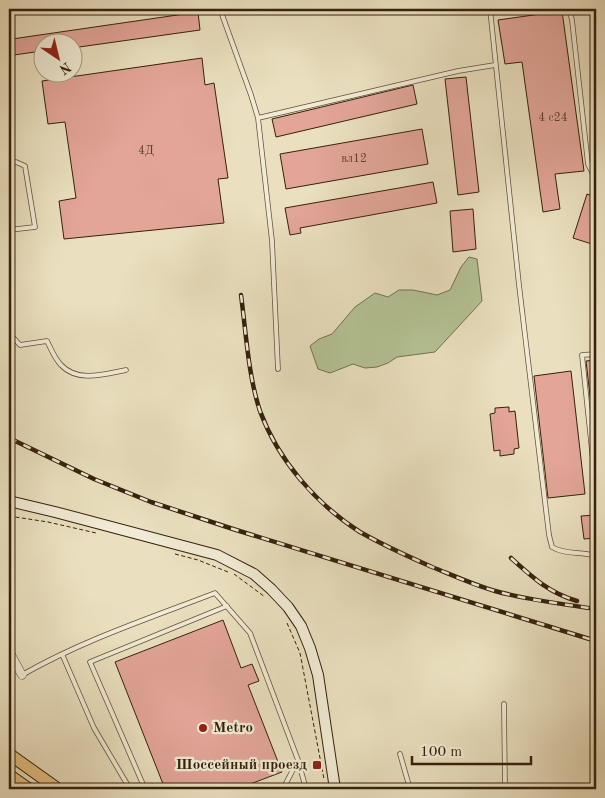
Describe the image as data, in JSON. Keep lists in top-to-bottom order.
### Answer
{
  "places": {
    "other": ["Metro"],
    "transit": ["Шоссейный проезд"]
  },
  "house_numbers": ["4 с24", "4Д", "вл12"],
  "scale_bar": "100 m",
  "north": "bottom right"
}
